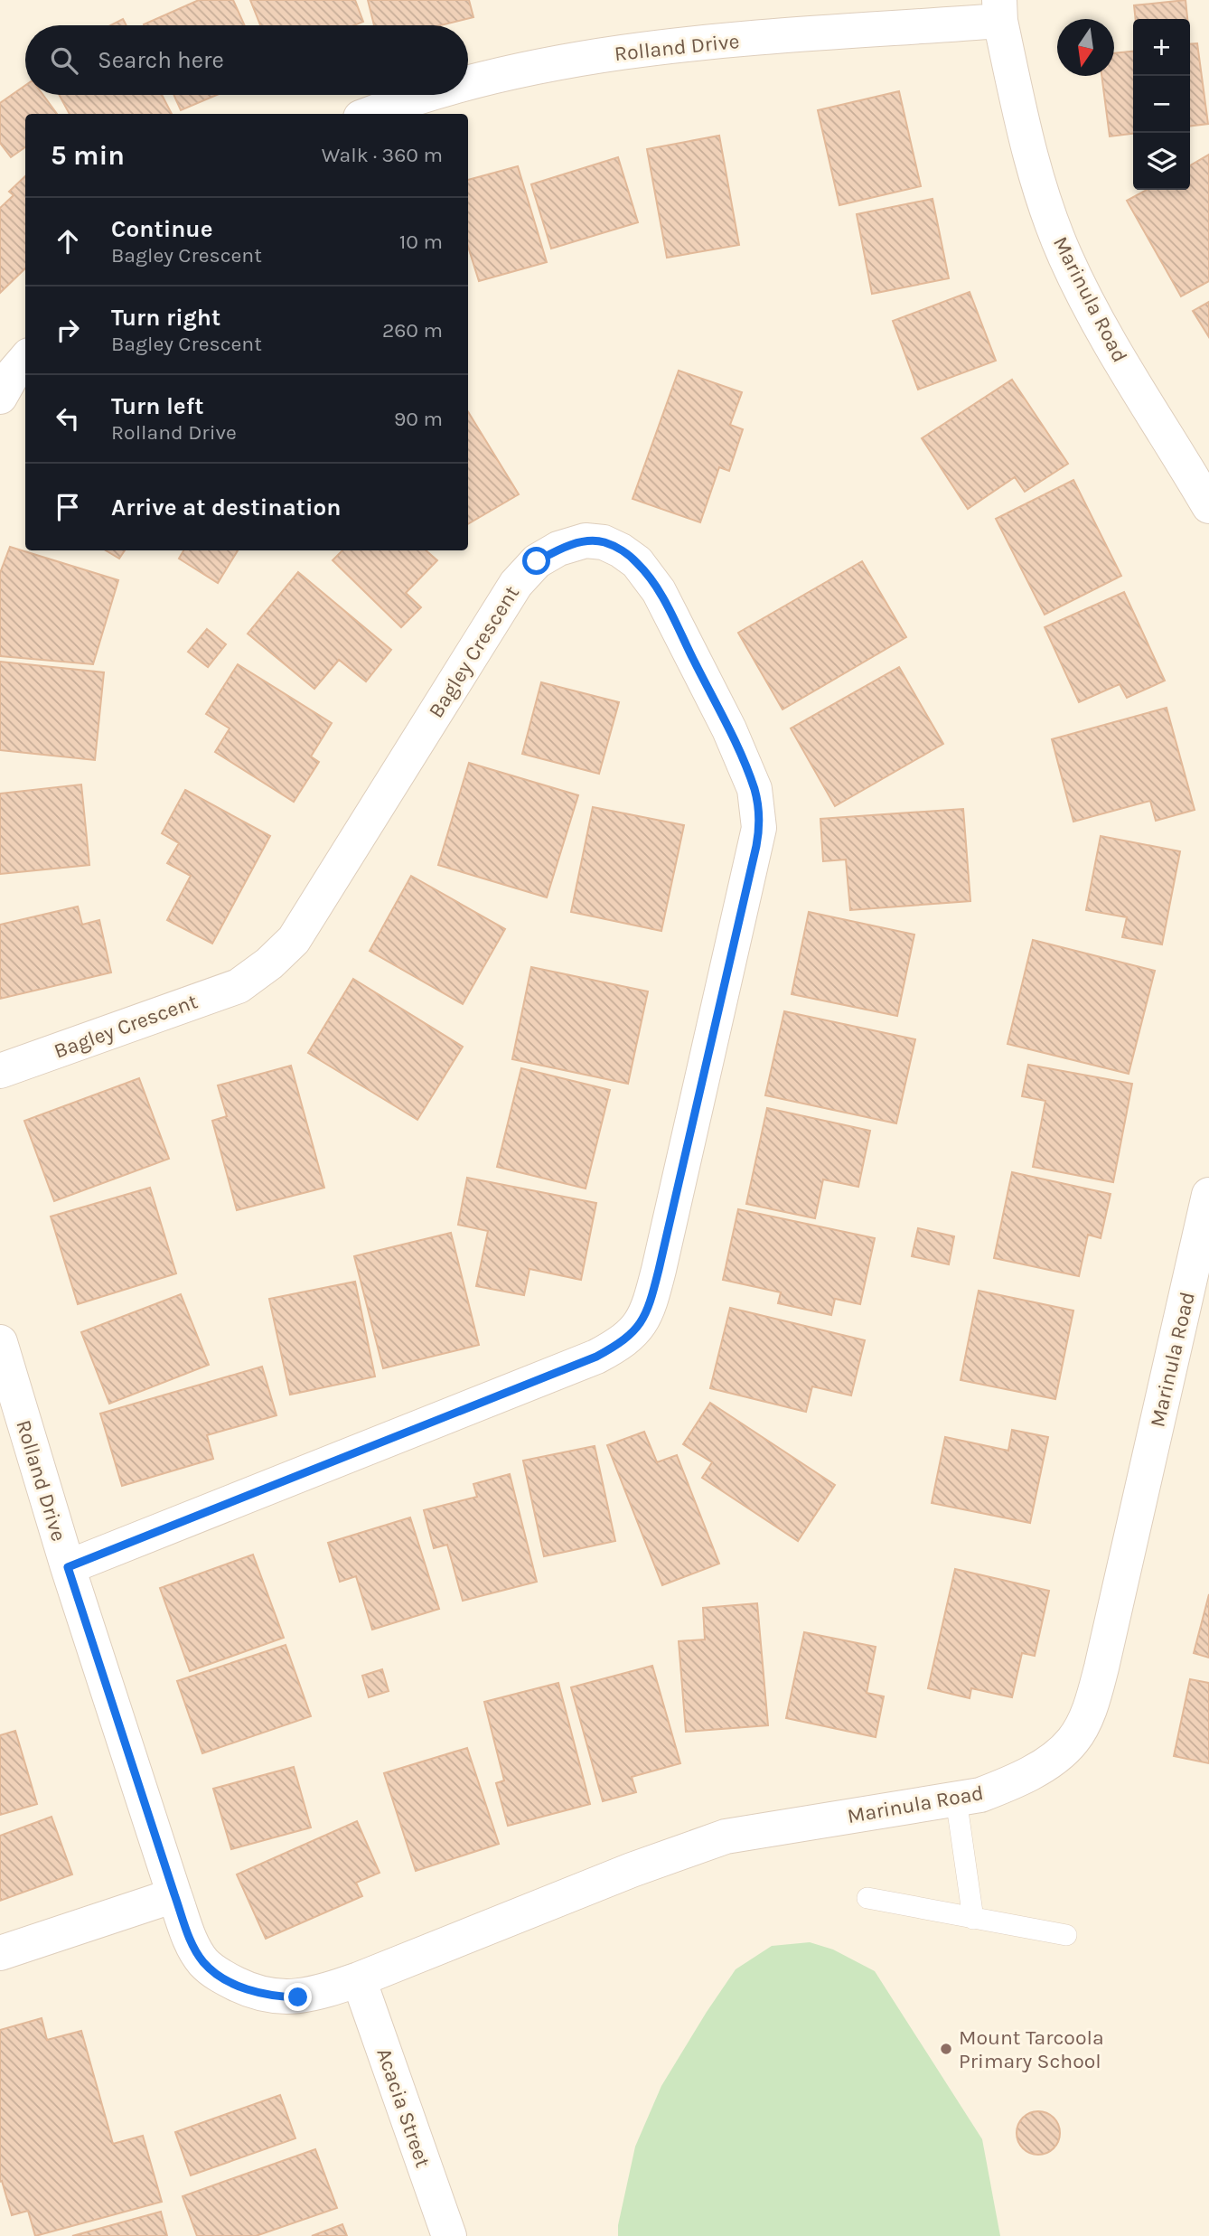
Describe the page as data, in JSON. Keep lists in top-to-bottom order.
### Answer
{
  "streets": {
    "street": [
      "Rolland Drive",
      "Marinula Road",
      "Bagley Crescent",
      "Acacia Street"
    ]
  },
  "crossings": [
    ["Rolland Drive", "Marinula Road"],
    ["Rolland Drive", "Bagley Crescent"],
    ["Rolland Drive", "Acacia Street"],
    ["Marinula Road", "Acacia Street"]
  ],
  "places": ["Mount Tarcoola Primary School"],
  "north": "bottom",
  "page": {
    "map_buttons": ["+", "−"],
    "search": "Search here",
    "heading": ["5 min", "Walk · 360 m"],
    "list": [
      ["Continue", "Bagley Crescent", "10 m"],
      ["Turn right", "Bagley Crescent", "260 m"],
      ["Turn left", "Rolland Drive", "90 m"],
      "Arrive at destination"
    ]
  }
}
